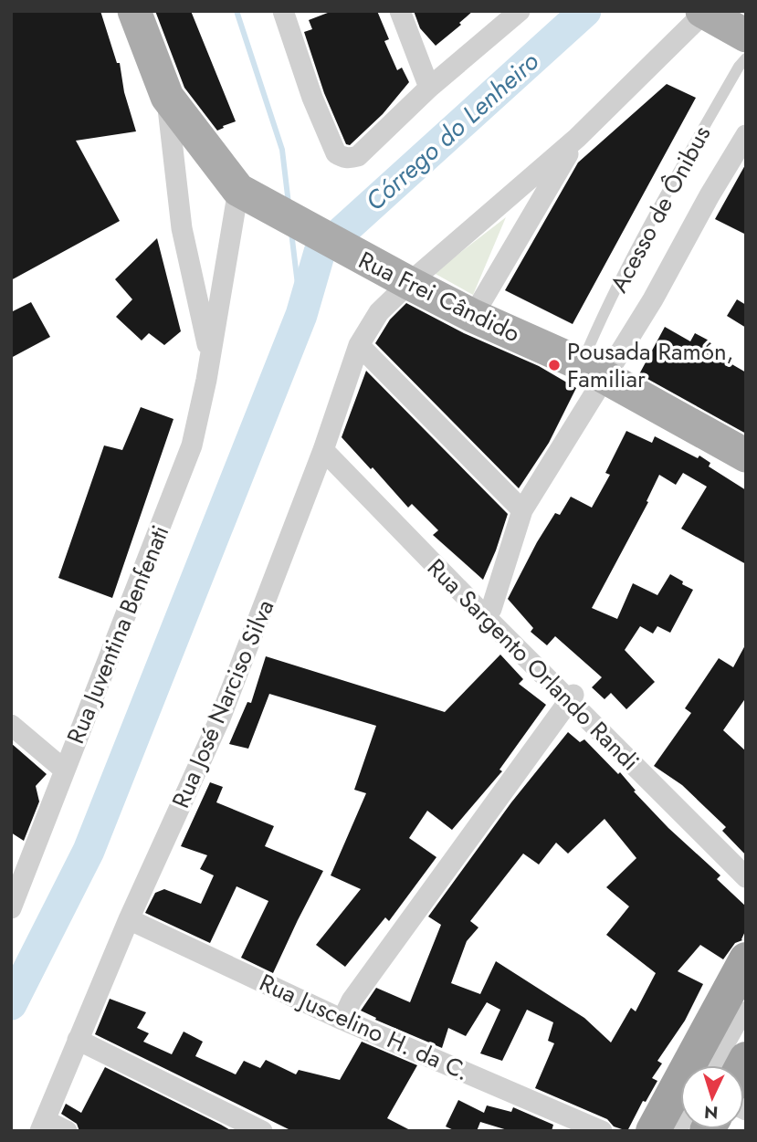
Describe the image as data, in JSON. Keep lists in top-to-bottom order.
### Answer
{
  "streets": {
    "main road": ["Rua Frei Cândido"],
    "street": [
      "Rua Juventina Benfenati",
      "Rua Sargento Orlando Randi",
      "Rua José Narciso Silva",
      "Rua Juscelino H. da C."
    ],
    "lane": ["Acesso de Ônibus"]
  },
  "crossings": [
    ["Acesso de Ônibus", "Rua Frei Cândido"],
    ["Rua Frei Cândido", "Rua Juventina Benfenati"],
    ["Rua Frei Cândido", "Rua José Narciso Silva"],
    ["Rua Sargento Orlando Randi", "Rua José Narciso Silva"],
    ["Rua José Narciso Silva", "Rua Juscelino H. da C."]
  ],
  "water": ["Córrego do Lenheiro"],
  "places": ["Pousada Ramón, Familiar"],
  "north": "bottom"
}
